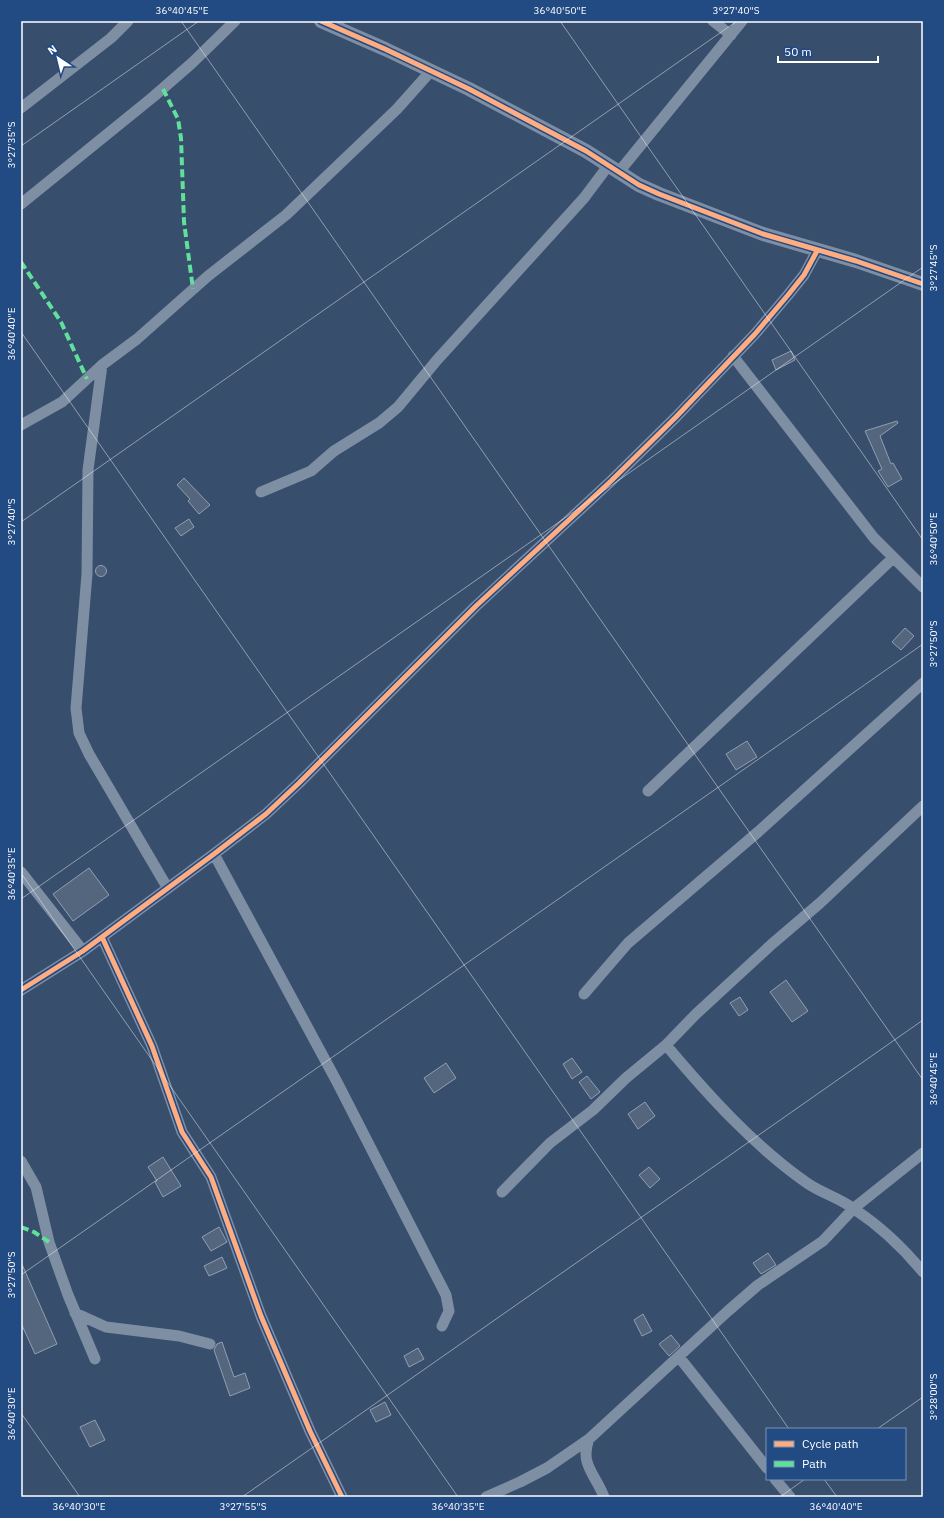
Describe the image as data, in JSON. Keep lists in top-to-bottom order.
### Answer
{
  "legend": ["Cycle path", "Path"],
  "scale_bar": "50 m",
  "north": "top left",
  "coordinates": [
    "36°40'45\"E",
    "36°40'50\"E",
    "3°27'40\"S",
    "3°27'35\"S",
    "3°27'45\"S",
    "36°40'40\"E",
    "3°27'50\"S",
    "36°40'35\"E",
    "3°28'00\"S",
    "36°40'30\"E",
    "3°27'55\"S"
  ]
}
